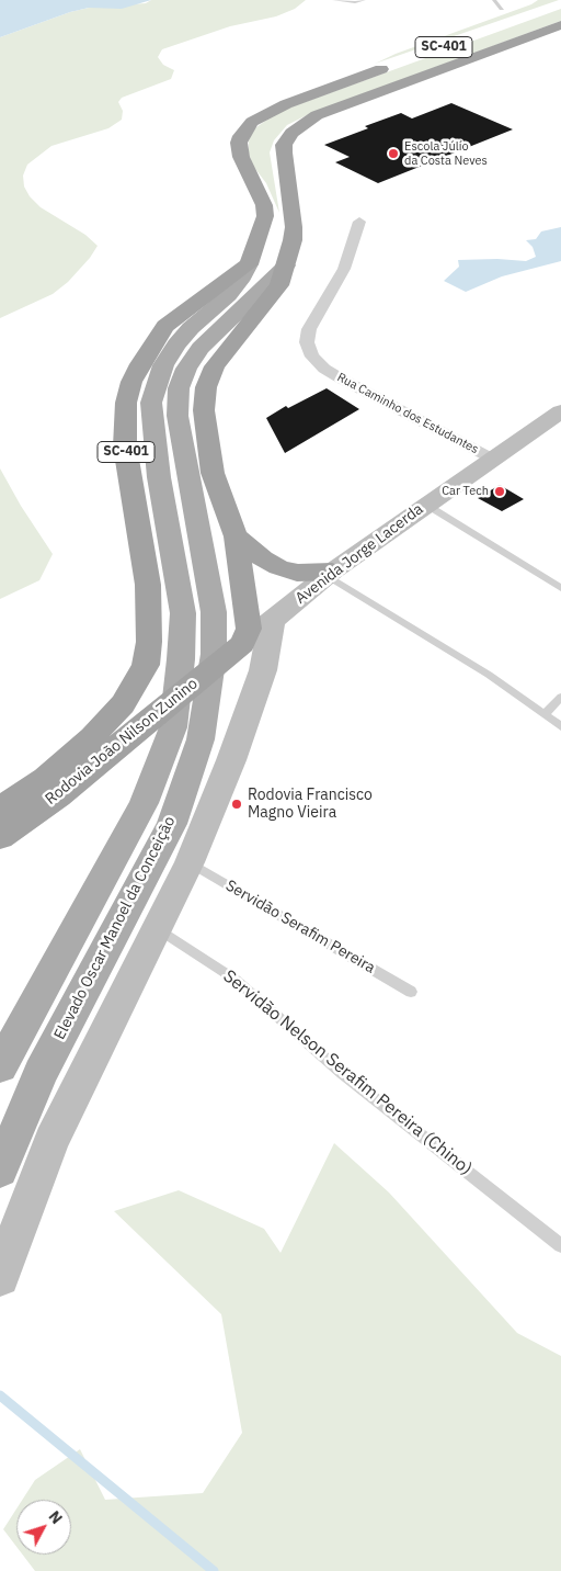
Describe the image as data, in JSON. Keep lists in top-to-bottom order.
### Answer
{
  "streets": {
    "highway": ["SC-401", "Rodovia João Nilson Zunino"],
    "main road": ["Avenida Jorge Lacerda", "Elevado Oscar Manoel da Conceição"],
    "street": ["Rua Caminho dos Estudantes"],
    "lane": ["Servidão Serafim Pereira", "Servidão Nelson Serafim Pereira (Chino)"]
  },
  "crossings": [
    ["SC-401", "Avenida Jorge Lacerda"],
    ["SC-401", "Rodovia João Nilson Zunino"],
    ["SC-401", "Elevado Oscar Manoel da Conceição"],
    ["Rua Caminho dos Estudantes", "Avenida Jorge Lacerda"],
    ["Avenida Jorge Lacerda", "Rodovia João Nilson Zunino"],
    ["Rodovia João Nilson Zunino", "Elevado Oscar Manoel da Conceição"]
  ],
  "places": ["Escola Júlio da Costa Neves", "Car Tech", "Rodovia Francisco Magno Vieira"],
  "north": "top right"
}
